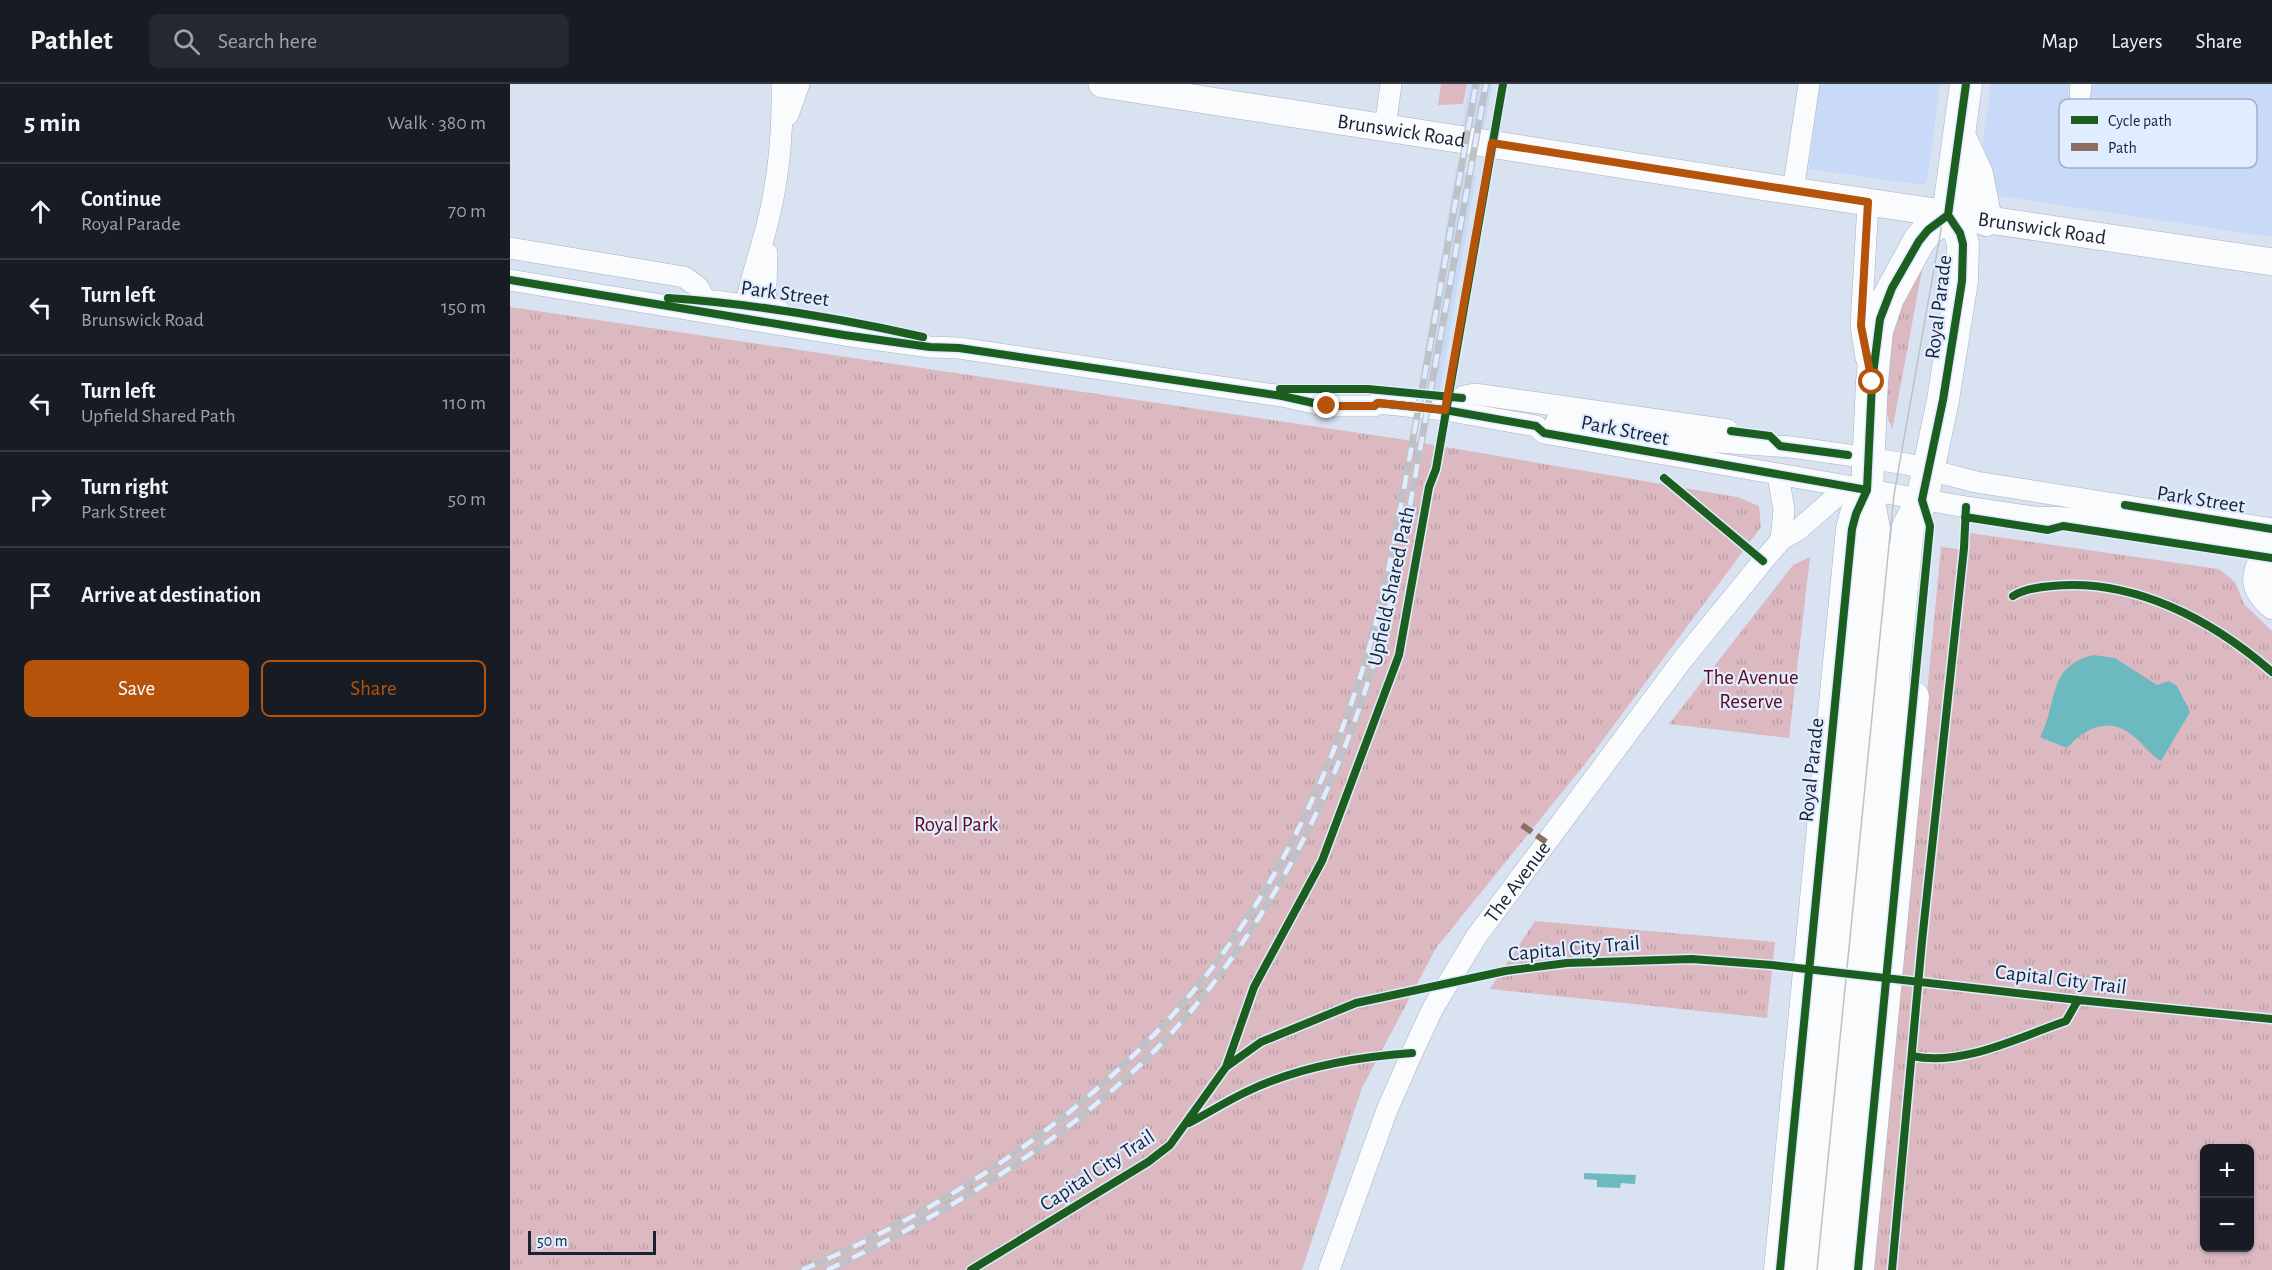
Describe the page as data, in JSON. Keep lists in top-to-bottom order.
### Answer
{
  "streets": {
    "highway": ["Royal Parade"],
    "main road": ["Brunswick Road"],
    "street": ["Park Street", "The Avenue"],
    "cycle path": ["Upfield Shared Path", "Capital City Trail"]
  },
  "crossings": [
    ["Brunswick Road", "Royal Parade"],
    ["Park Street", "Royal Parade"],
    ["Park Street", "The Avenue"],
    ["Royal Parade", "The Avenue"]
  ],
  "parks": ["The Avenue Reserve", "Royal Park"],
  "legend": ["Cycle path", "Path"],
  "scale_bar": "50 m",
  "page": {
    "header": "Pathlet",
    "search": "Search here",
    "nav": ["Map", "Layers", "Share"],
    "heading": ["5 min", "Walk · 380 m"],
    "list": [
      ["Continue", "Royal Parade", "70 m"],
      ["Turn left", "Brunswick Road", "150 m"],
      ["Turn left", "Upfield Shared Path", "110 m"],
      ["Turn right", "Park Street", "50 m"],
      "Arrive at destination"
    ],
    "buttons": ["Save", "Share"],
    "map_buttons": ["+", "−"],
    "scale": "50 m"
  }
}
